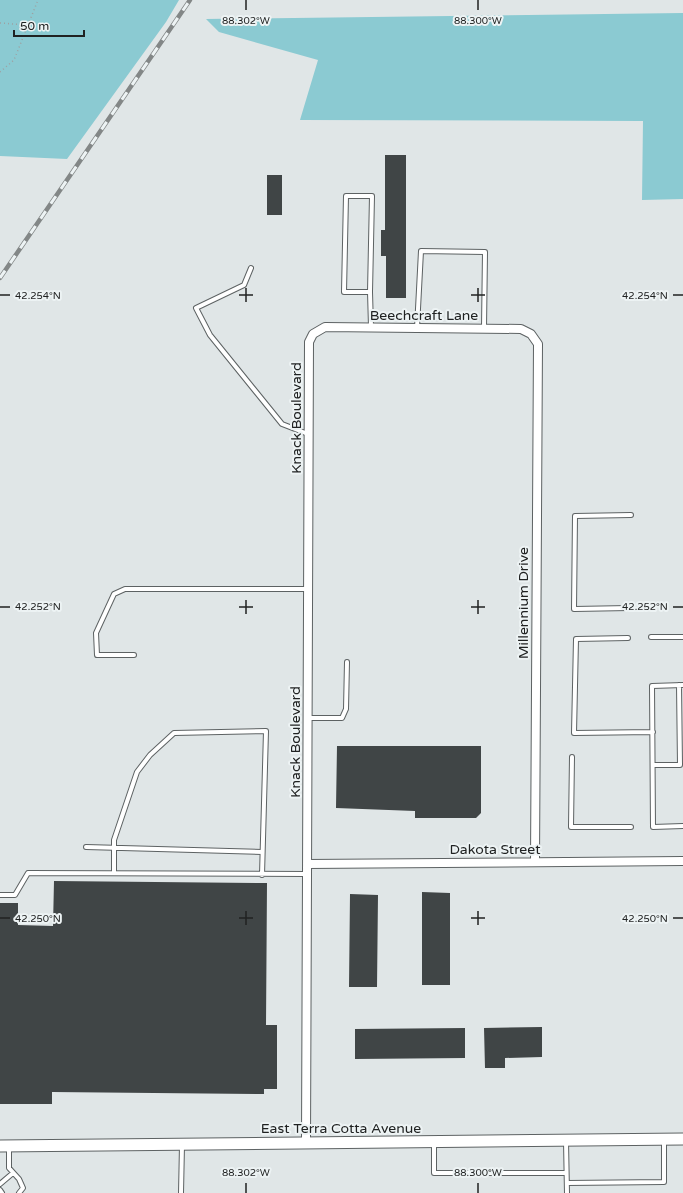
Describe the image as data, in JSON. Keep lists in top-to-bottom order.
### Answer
{
  "streets": {
    "main road": ["East Terra Cotta Avenue"],
    "street": [
      "Beechcraft Lane",
      "Knack Boulevard",
      "Millennium Drive",
      "Dakota Street"
    ]
  },
  "crossings": [
    ["Beechcraft Lane", "Knack Boulevard"],
    ["Beechcraft Lane", "Millennium Drive"],
    ["Knack Boulevard", "Dakota Street"],
    ["Knack Boulevard", "East Terra Cotta Avenue"],
    ["Millennium Drive", "Dakota Street"]
  ],
  "scale_bar": "50 m",
  "coordinates": [
    "88.302°W",
    "88.300°W",
    "42.254°N",
    "42.252°N",
    "42.250°N"
  ]
}
